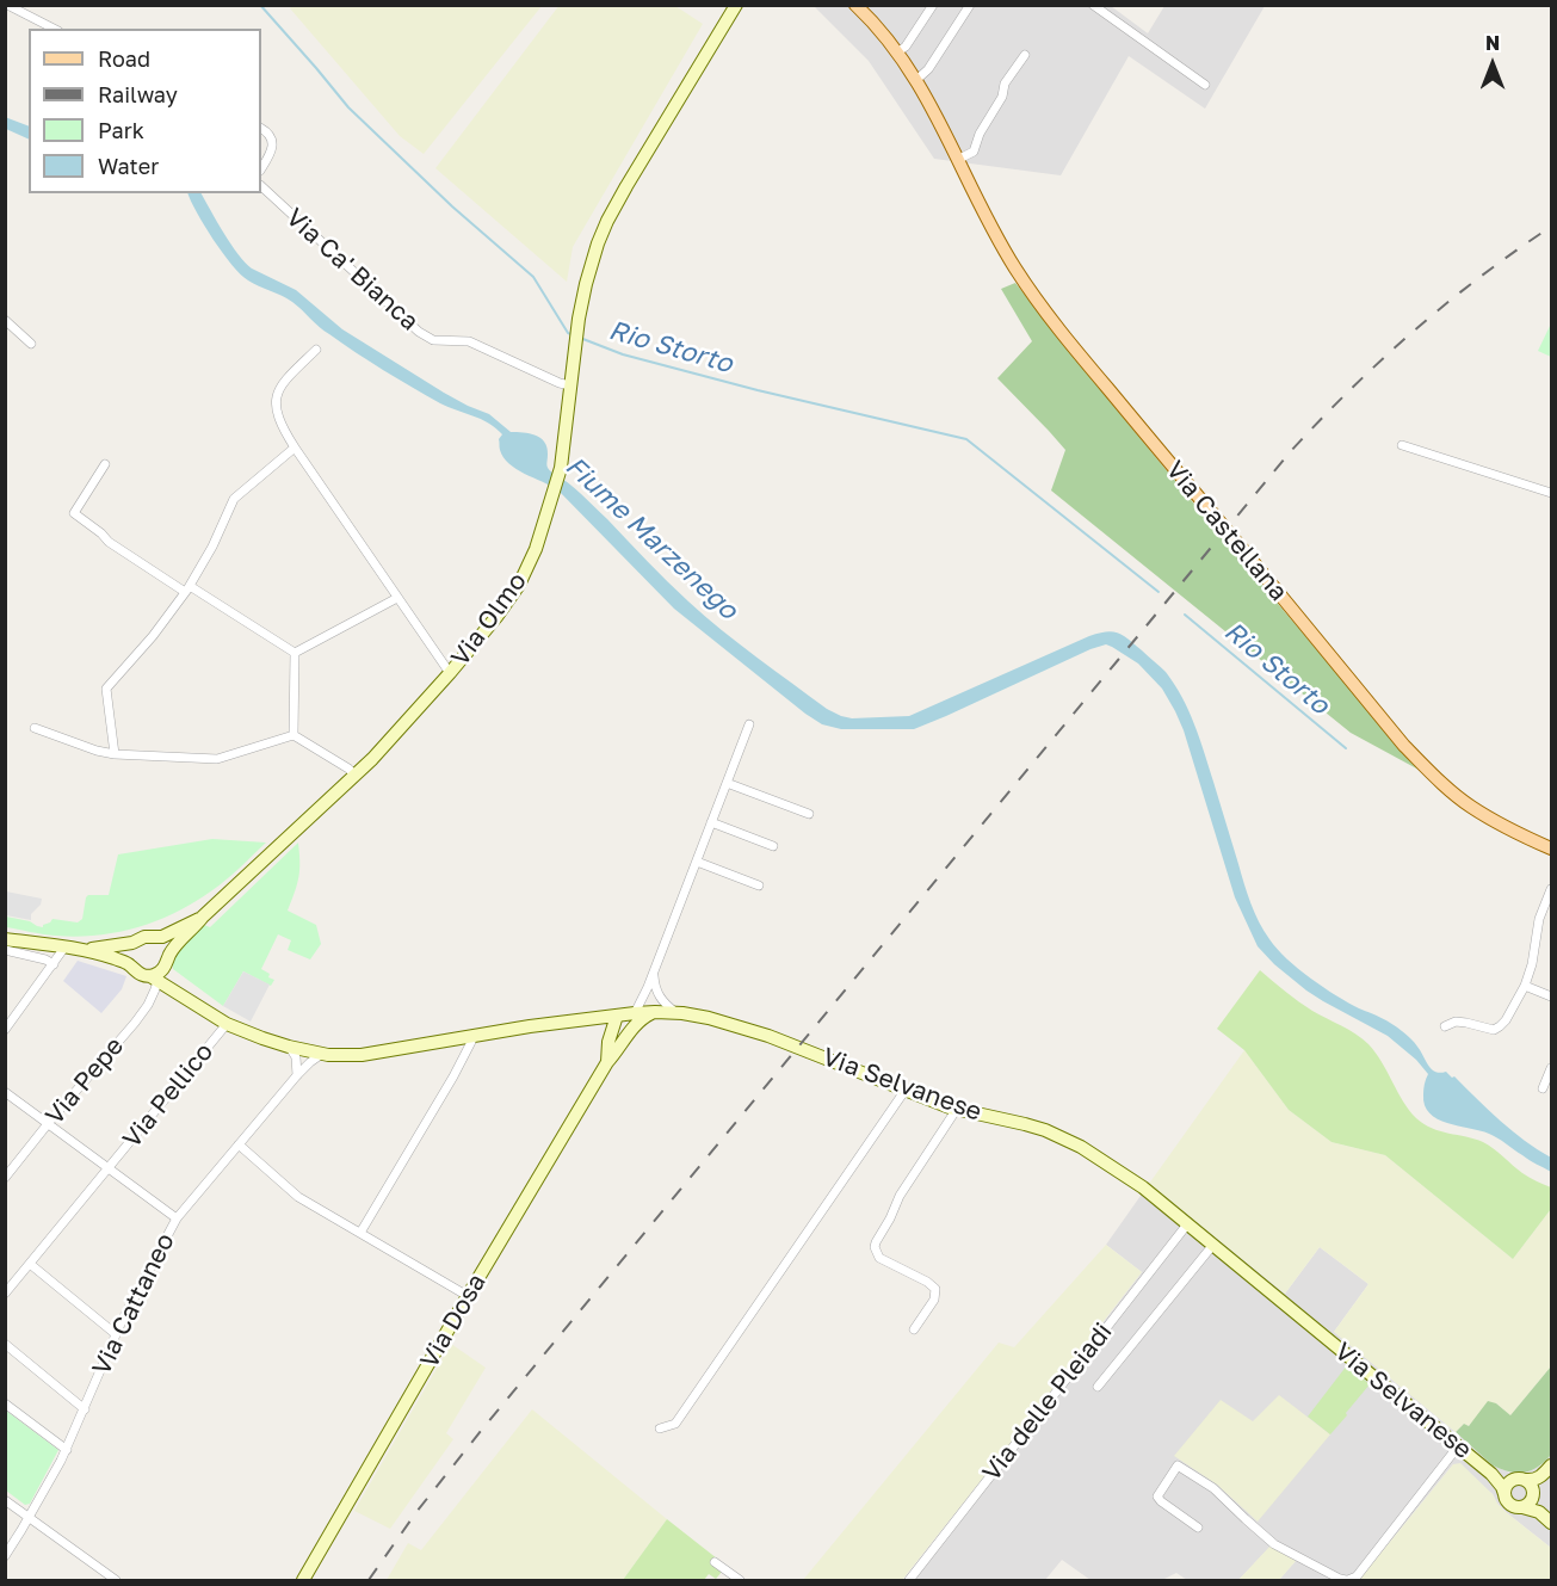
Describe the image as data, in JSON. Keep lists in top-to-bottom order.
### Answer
{
  "streets": {
    "main road": ["Via Castellana"],
    "street": [
      "Via Ca' Bianca",
      "Via Olmo",
      "Via Pepe",
      "Via Selvanese",
      "Via Pellico",
      "Via Cattaneo",
      "Via Dosa",
      "Via delle Pleiadi"
    ]
  },
  "crossings": [
    ["Via Ca' Bianca", "Via Olmo"],
    ["Via Olmo", "Via Pepe"],
    ["Via Olmo", "Via Selvanese"],
    ["Via Pepe", "Via Selvanese"],
    ["Via Pepe", "Via Pellico"],
    ["Via Selvanese", "Via Pellico"],
    ["Via Selvanese", "Via Cattaneo"],
    ["Via Selvanese", "Via Dosa"],
    ["Via Selvanese", "Via delle Pleiadi"],
    ["Via Pellico", "Via Cattaneo"]
  ],
  "water": ["Rio Storto", "Fiume Marzenego"],
  "legend": [
    "Road",
    "Railway",
    "Park",
    "Water"
  ],
  "north": "top"
}
